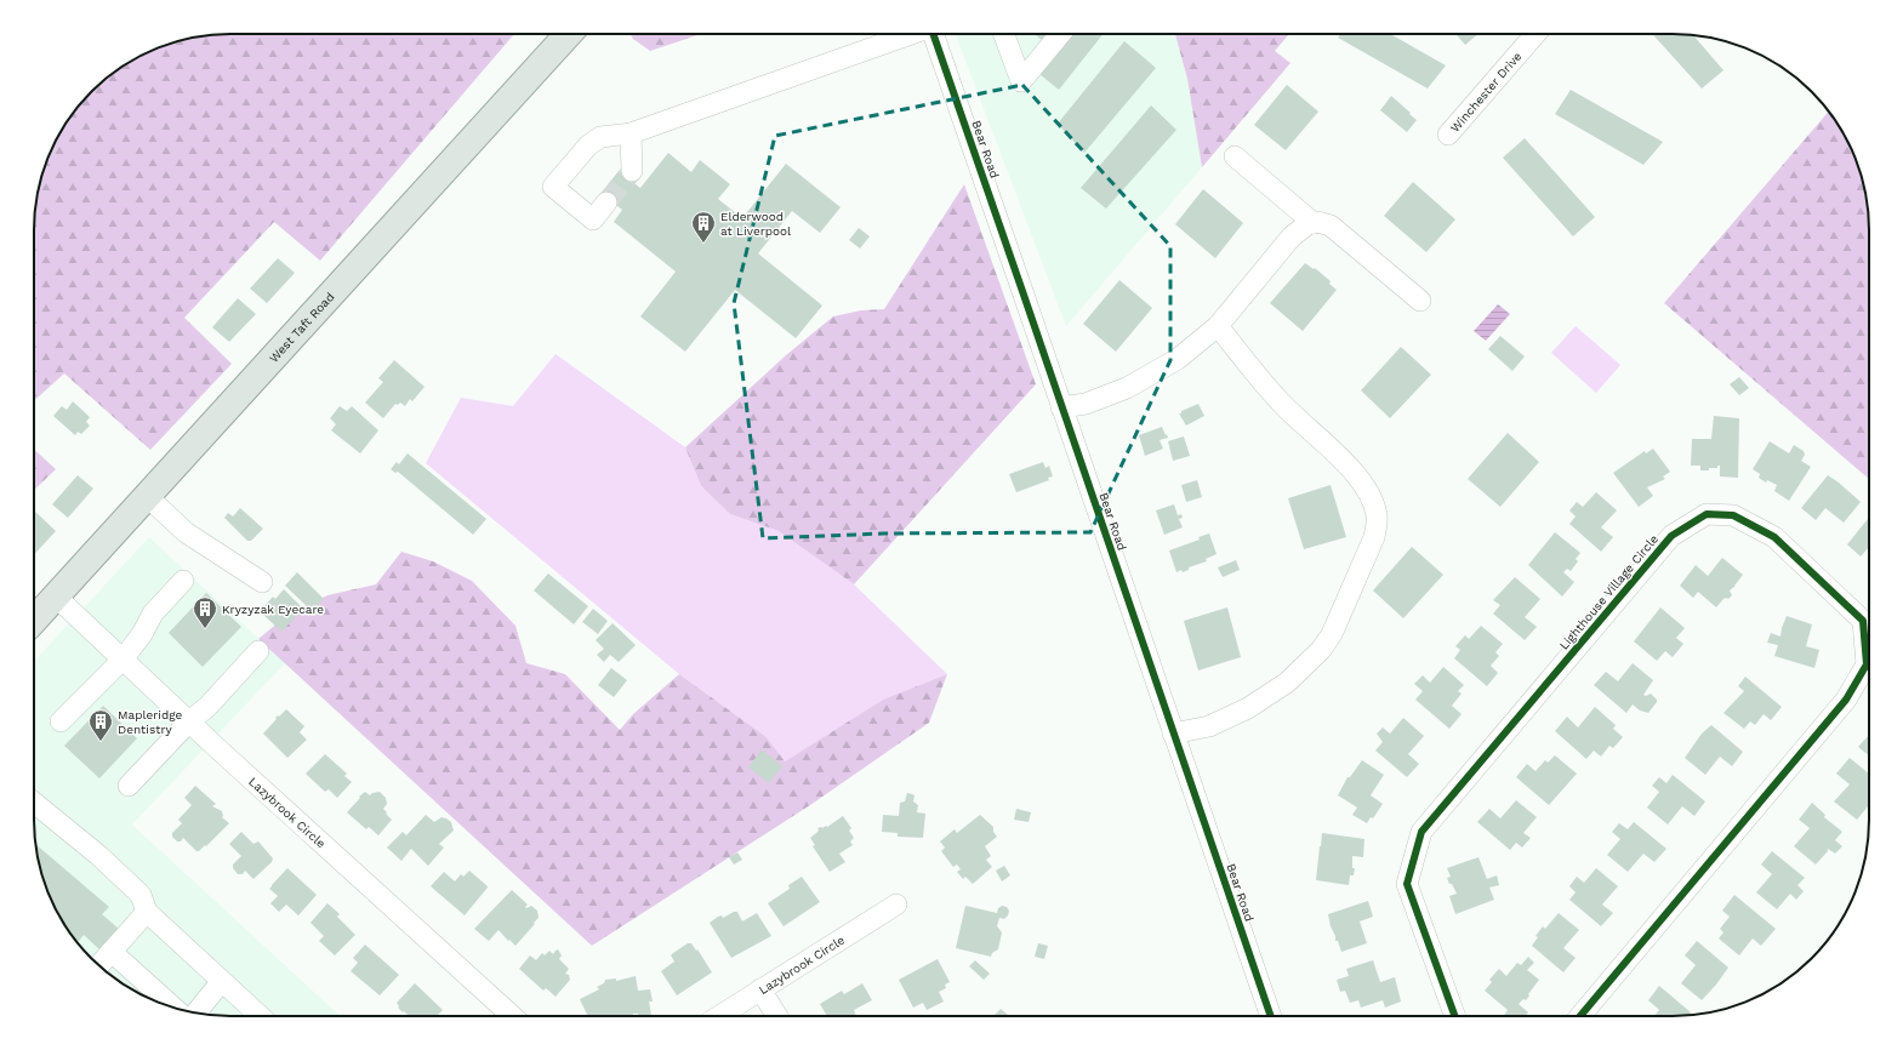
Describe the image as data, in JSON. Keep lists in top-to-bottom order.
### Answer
{
  "streets": {
    "main road": ["West Taft Road"],
    "street": [
      "Winchester Drive",
      "Bear Road",
      "Lighthouse Village Circle",
      "Lazybrook Circle"
    ]
  },
  "crossings": [
    ["West Taft Road", "Lazybrook Circle"]
  ],
  "places": {
    "building": ["Elderwood at Liverpool", "Kryzyzak Eyecare", "Mapleridge Dentistry"]
  }
}
